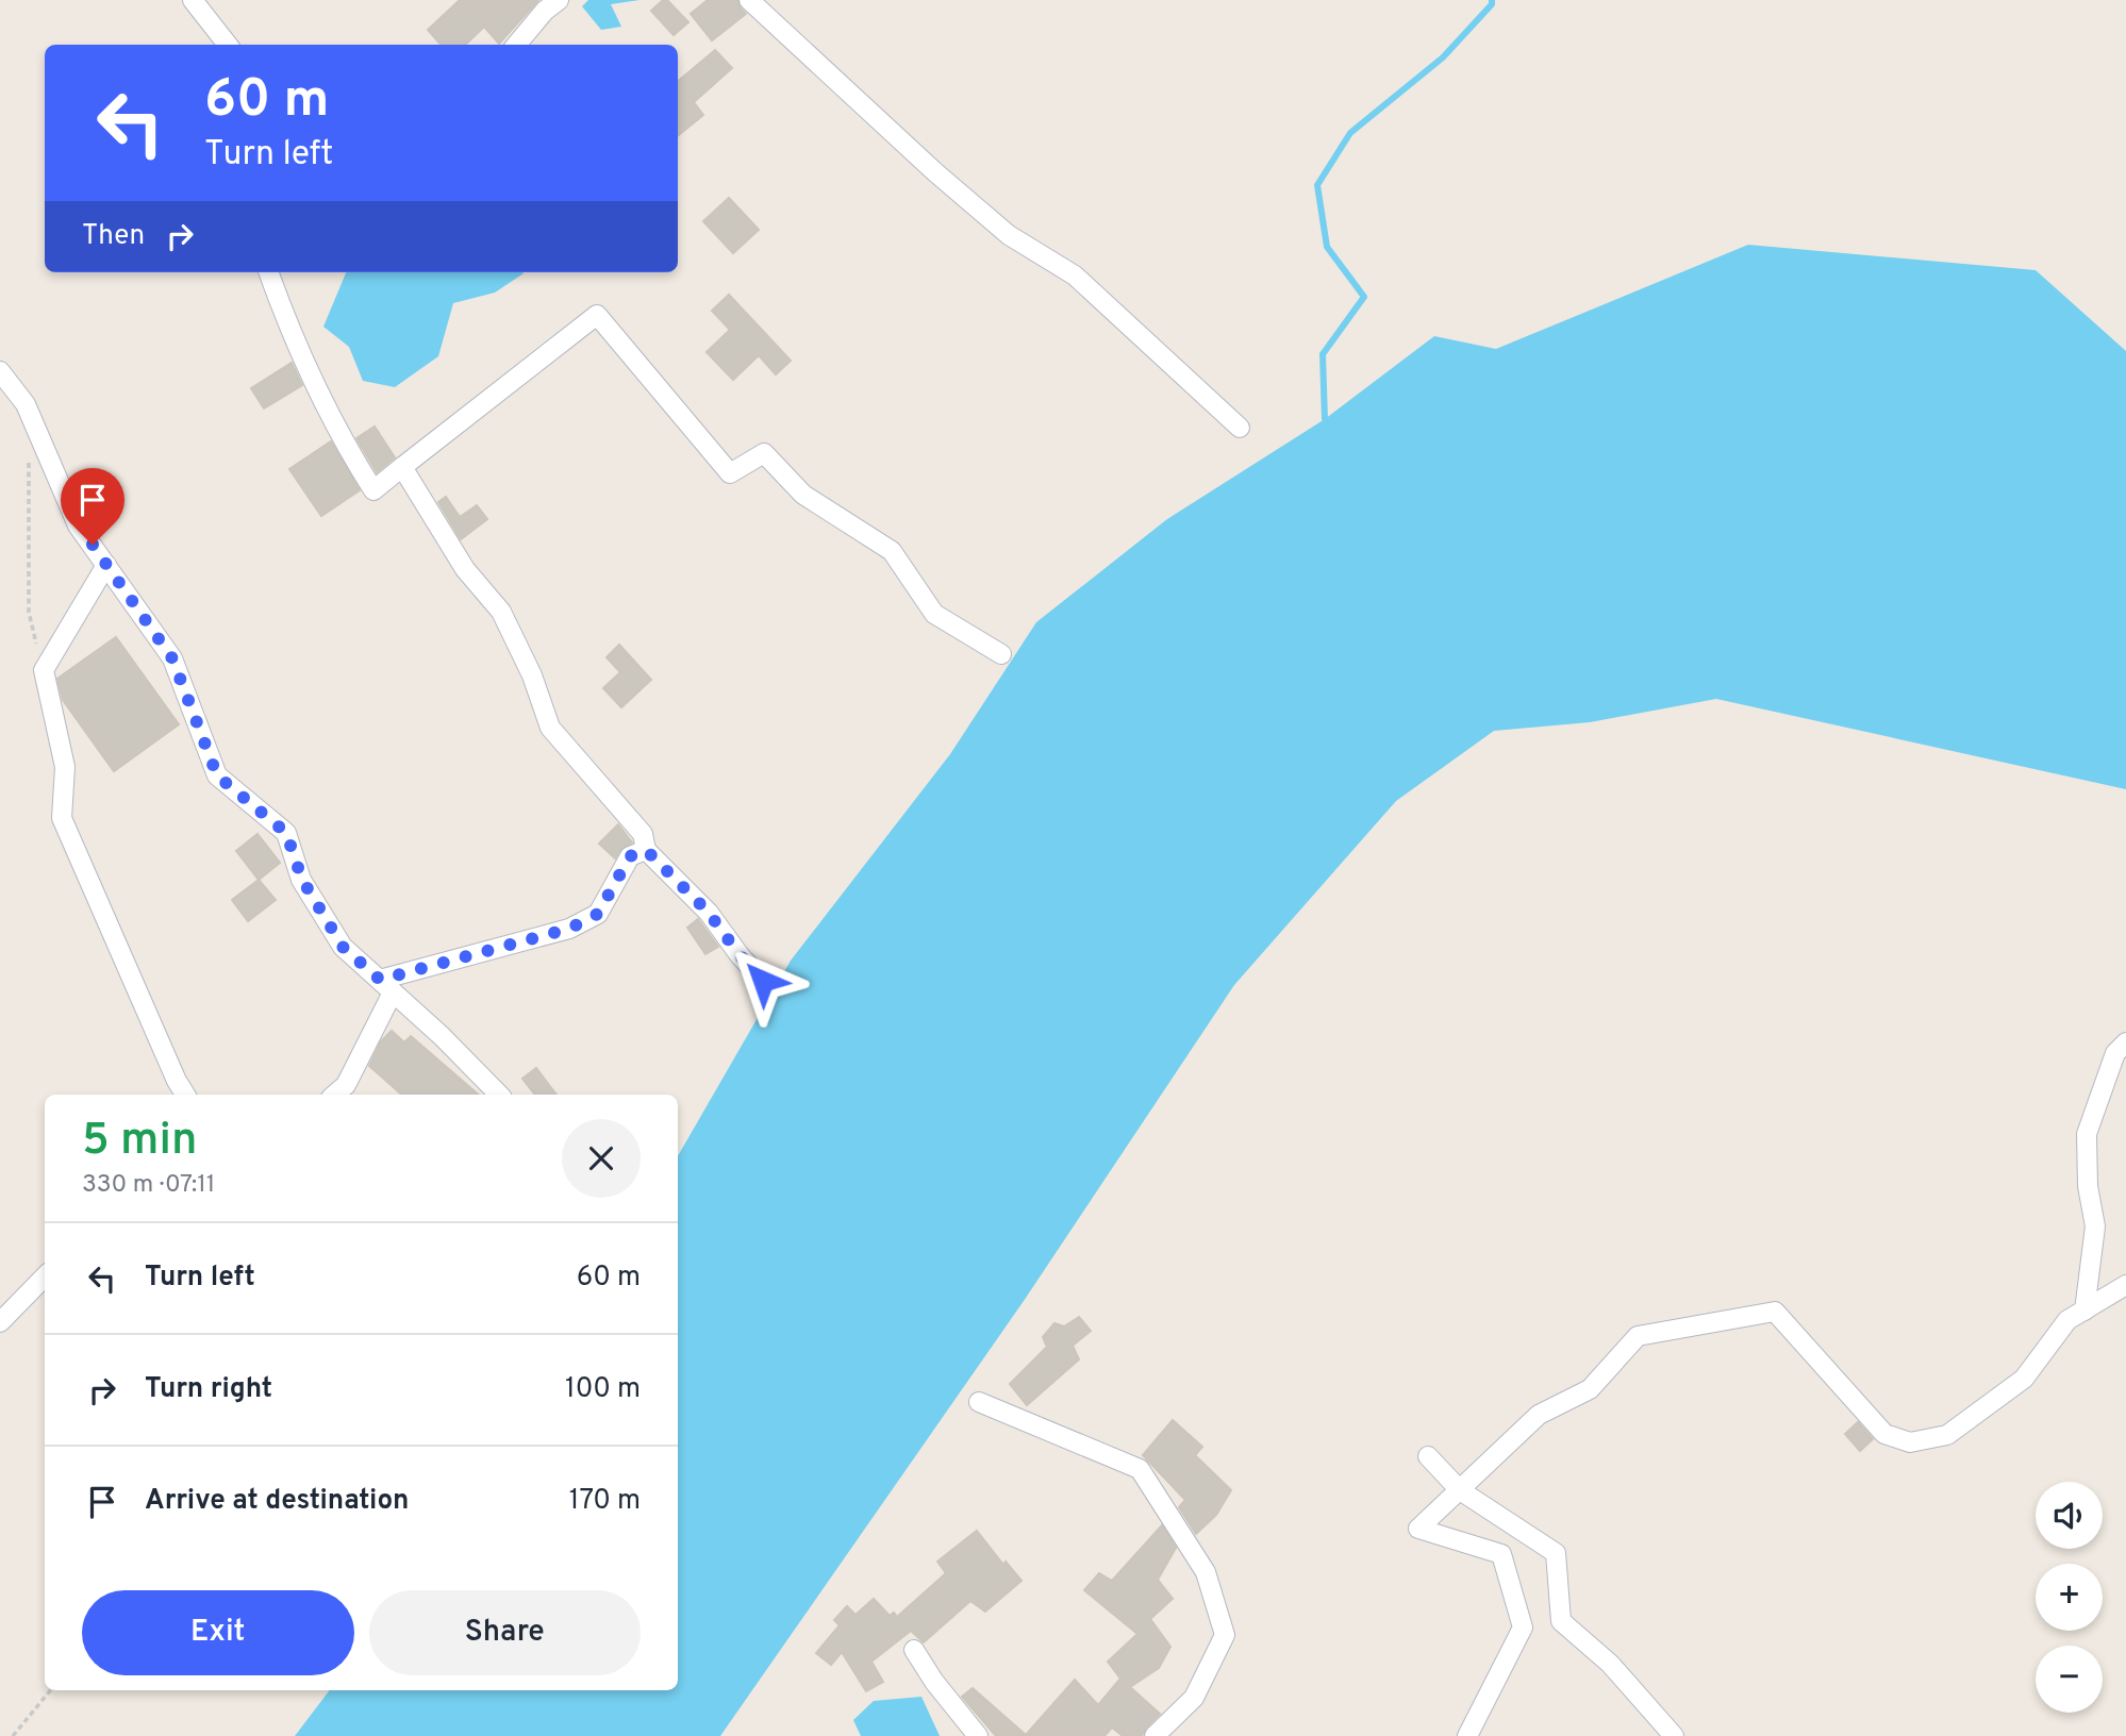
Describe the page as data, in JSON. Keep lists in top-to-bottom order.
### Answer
{
  "page": {
    "turn": ["60 m", "Turn left"],
    "then": "Then",
    "heading": ["5 min", "330 m · 07:11"],
    "list": [
      {
        "name": "Turn left",
        "value": "60 m"
      },
      {
        "name": "Turn right",
        "value": "100 m"
      },
      {
        "name": "Arrive at destination",
        "value": "170 m"
      }
    ],
    "map_buttons": ["+", "−"],
    "buttons": ["Exit", "Share"]
  }
}
